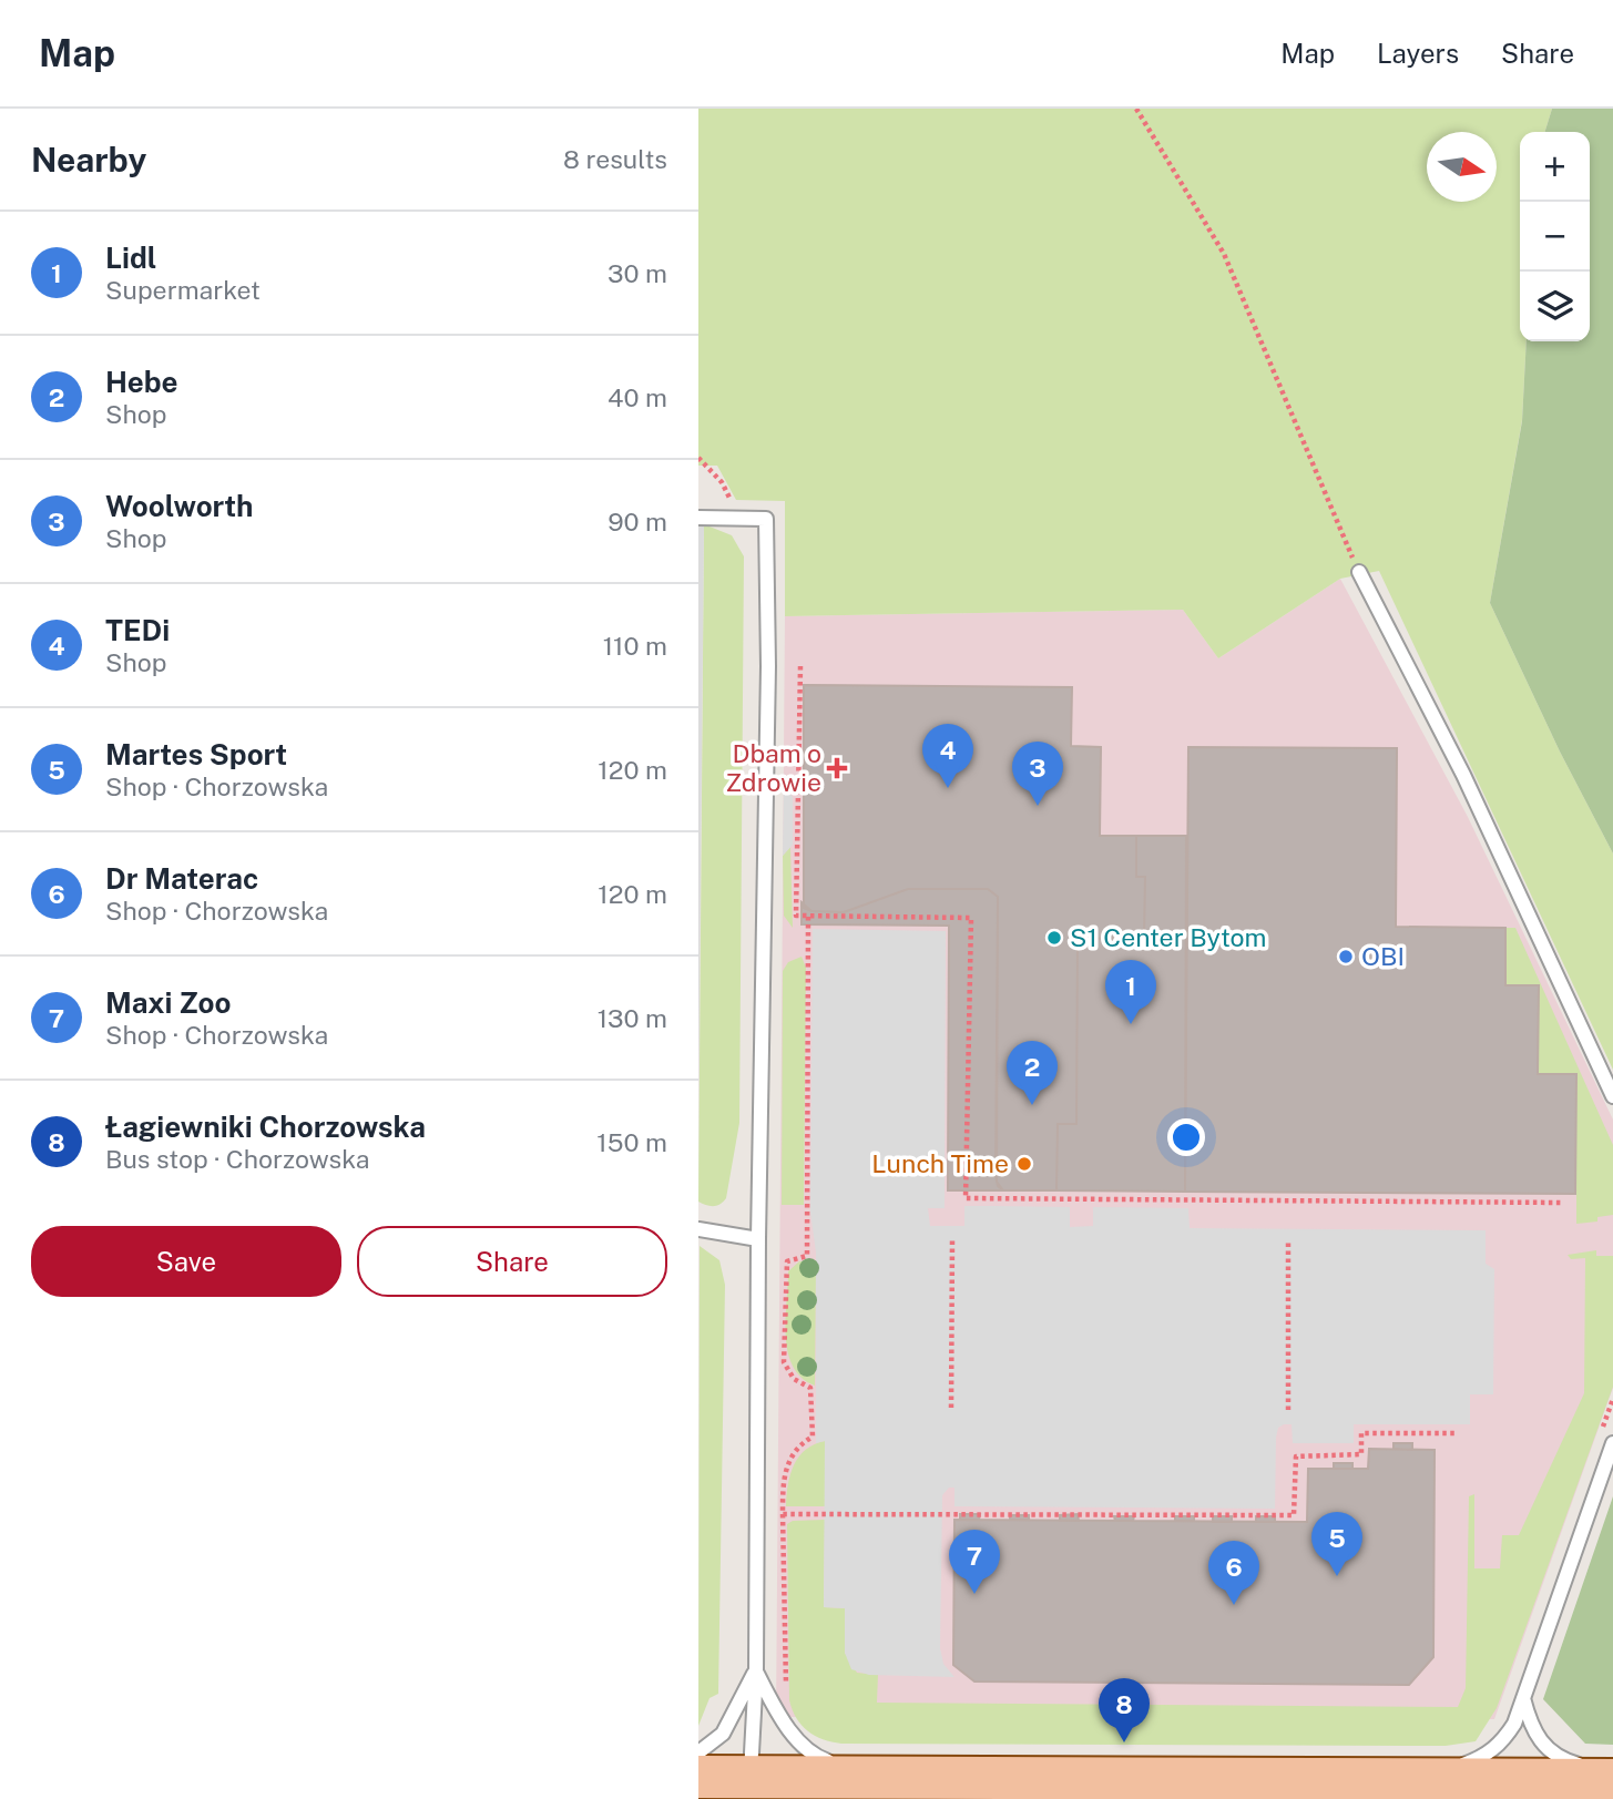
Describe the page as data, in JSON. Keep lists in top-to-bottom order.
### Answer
{
  "places": {
    "health": ["Dbam o Zdrowie"],
    "other": ["S1 Center Bytom", "OBI", "Lunch Time"]
  },
  "north": "right",
  "page": {
    "header": "Map",
    "nav": ["Map", "Layers", "Share"],
    "heading": ["Nearby", "8 results"],
    "map_buttons": ["+", "−"],
    "list": [
      {
        "mark": "1",
        "name": "Lidl",
        "note": "Supermarket",
        "value": "30 m"
      },
      {
        "mark": "2",
        "name": "Hebe",
        "note": "Shop",
        "value": "40 m"
      },
      {
        "mark": "3",
        "name": "Woolworth",
        "note": "Shop",
        "value": "90 m"
      },
      {
        "mark": "4",
        "name": "TEDi",
        "note": "Shop",
        "value": "110 m"
      },
      {
        "mark": "5",
        "name": "Martes Sport",
        "note": "Shop · Chorzowska",
        "value": "120 m"
      },
      {
        "mark": "6",
        "name": "Dr Materac",
        "note": "Shop · Chorzowska",
        "value": "120 m"
      },
      {
        "mark": "7",
        "name": "Maxi Zoo",
        "note": "Shop · Chorzowska",
        "value": "130 m"
      },
      {
        "mark": "8",
        "name": "Łagiewniki Chorzowska",
        "note": "Bus stop · Chorzowska",
        "value": "150 m"
      }
    ],
    "pins": [
      "4",
      "3",
      "1",
      "2",
      "5",
      "7",
      "6",
      "8"
    ],
    "buttons": ["Save", "Share"]
  }
}
